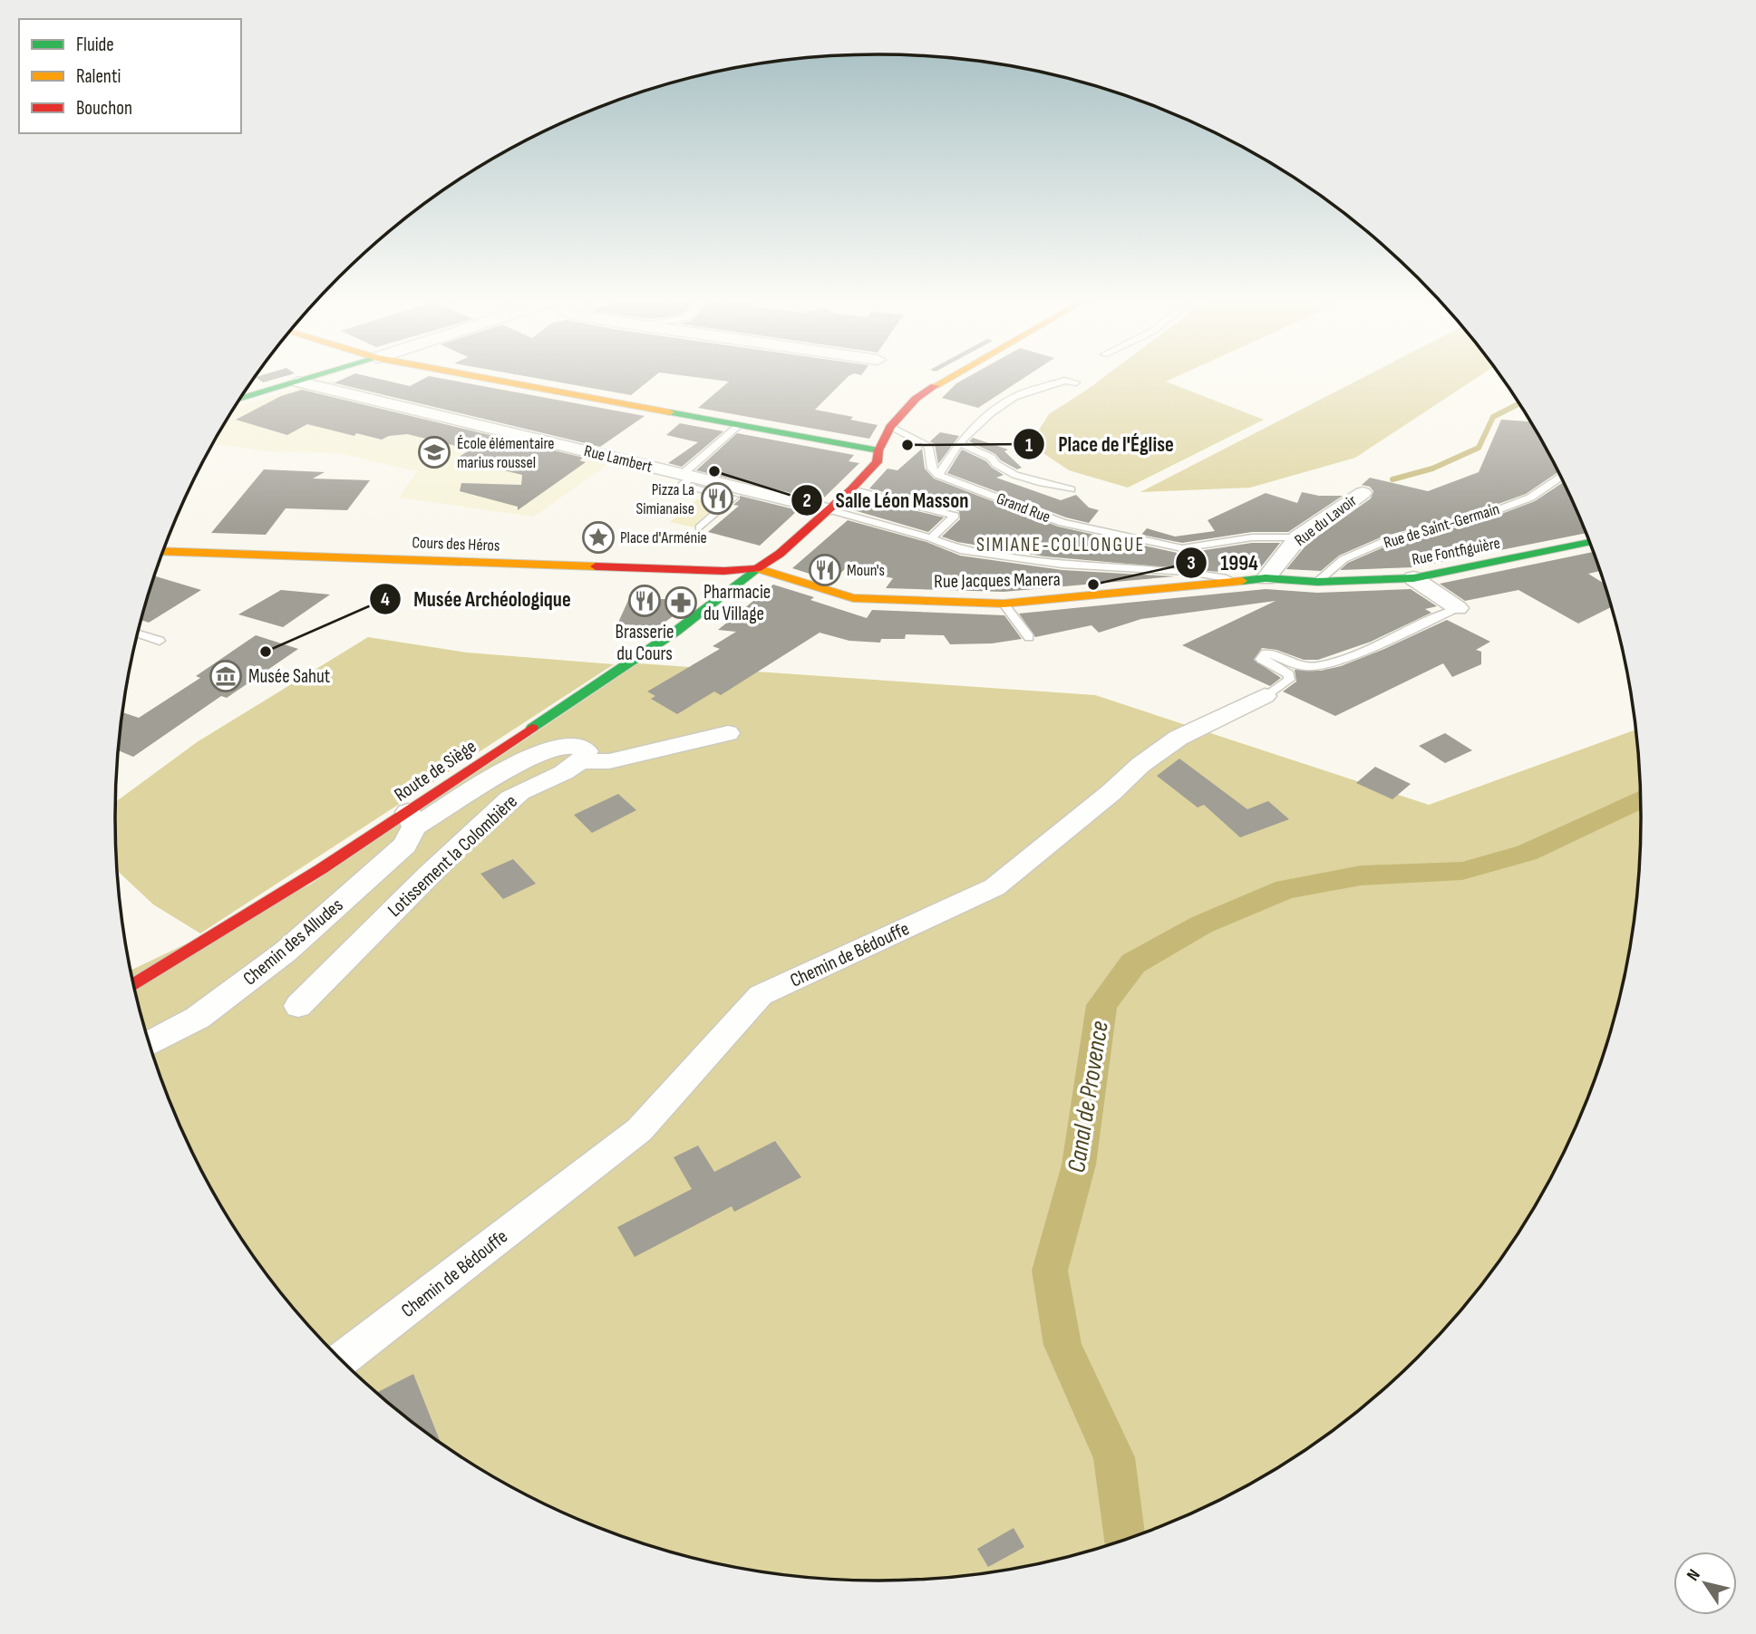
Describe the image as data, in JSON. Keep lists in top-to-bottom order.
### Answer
{
  "streets": {
    "main road": [
      "Cours des Héros",
      "Rue Fontfiguière",
      "Rue Jacques Manera",
      "Route de Siège"
    ],
    "street": [
      "Rue Lambert",
      "Rue du Lavoir",
      "Lotissement la Colombière",
      "Chemin des Alludes",
      "Chemin de Bédouffe"
    ],
    "lane": ["Grand Rue", "Rue de Saint-Germain"]
  },
  "crossings": [
    ["Rue Lambert", "Route de Siège"],
    ["Grand Rue", "Rue du Lavoir"],
    ["Rue du Lavoir", "Rue Jacques Manera"],
    ["Rue de Saint-Germain", "Rue Fontfiguière"],
    ["Rue de Saint-Germain", "Rue Jacques Manera"],
    ["Cours des Héros", "Rue Jacques Manera"],
    ["Cours des Héros", "Route de Siège"],
    ["Rue Fontfiguière", "Rue Jacques Manera"],
    ["Rue Jacques Manera", "Route de Siège"],
    ["Route de Siège", "Lotissement la Colombière"],
    ["Route de Siège", "Chemin des Alludes"],
    ["Lotissement la Colombière", "Chemin des Alludes"]
  ],
  "districts": ["SIMIANE-COLLONGUE"],
  "water": ["Canal de Provence"],
  "places": {
    "other": [
      "Place de l'Église",
      "Salle Léon Masson",
      "1994",
      "Musée Archéologique"
    ],
    "school or university": ["École élémentaire marius roussel"],
    "restaurant": ["Pizza La Simianaise", "Moun's", "Brasserie du Cours"],
    "place": ["Place d'Arménie"],
    "pharmacy": ["Pharmacie du Village"],
    "museum": ["Musée Sahut"]
  },
  "legend": ["Fluide", "Ralenti", "Bouchon"],
  "north": "top left"
}
